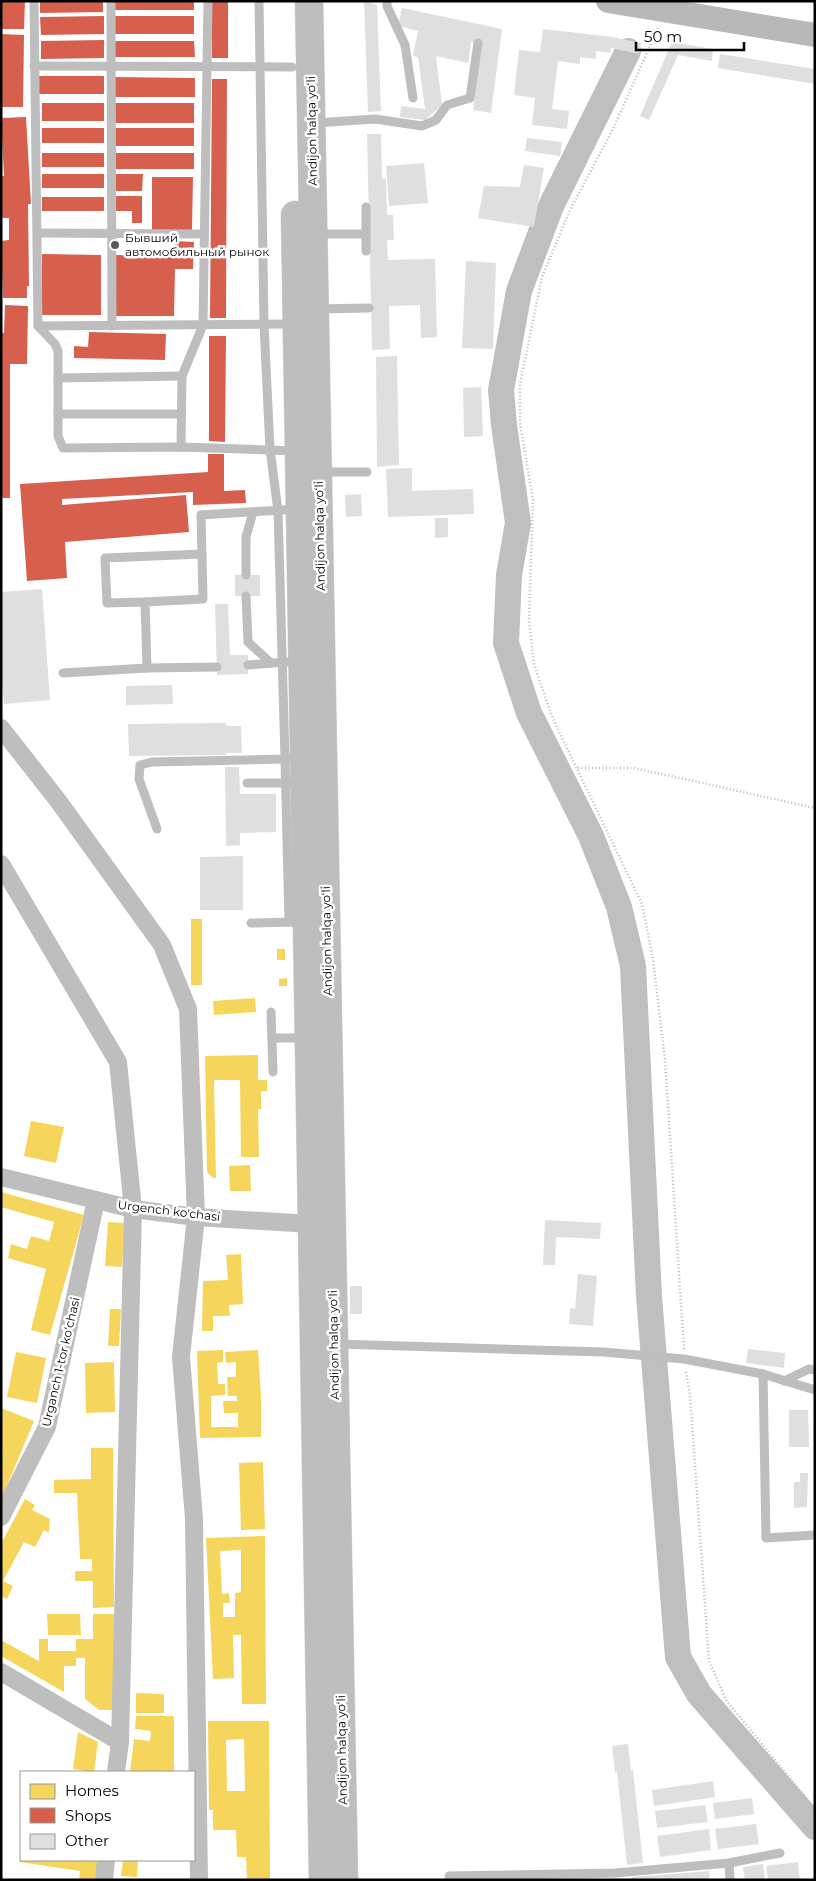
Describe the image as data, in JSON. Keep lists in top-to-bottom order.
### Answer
{
  "streets": {
    "highway": ["Andijon halqa yo‘li"],
    "street": ["Urgench ko'chasi", "Urganch 1-tor koʻchasi"]
  },
  "crossings": [
    ["Andijon halqa yo‘li", "Urgench ko'chasi"],
    ["Urgench ko'chasi", "Urganch 1-tor koʻchasi"]
  ],
  "places": ["Бывший автомобильный рынок"],
  "legend": ["Homes", "Shops", "Other"],
  "scale_bar": "50 m"
}
